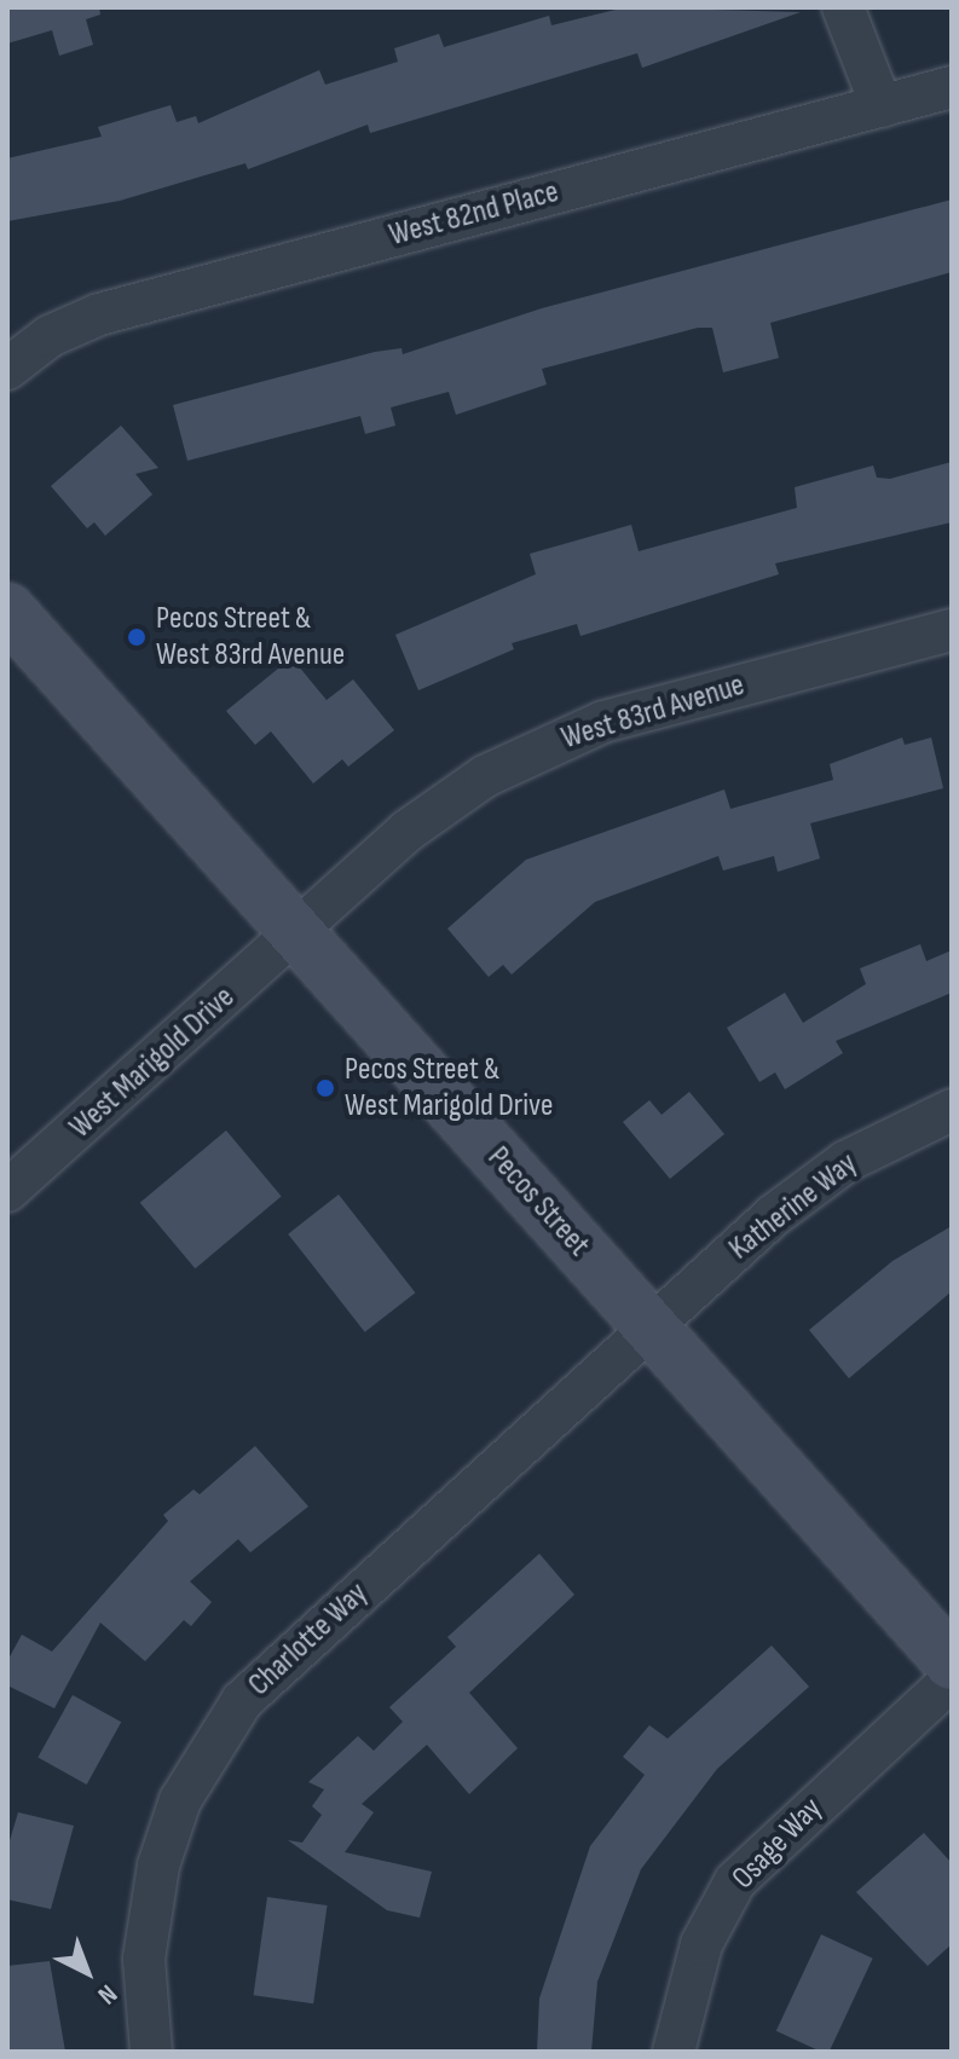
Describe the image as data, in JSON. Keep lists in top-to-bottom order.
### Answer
{
  "streets": {
    "main road": ["Pecos Street"],
    "street": [
      "West 82nd Place",
      "West 83rd Avenue",
      "West Marigold Drive",
      "Katherine Way",
      "Charlotte Way",
      "Osage Way"
    ]
  },
  "crossings": [
    ["West 83rd Avenue", "West Marigold Drive"],
    ["West 83rd Avenue", "Pecos Street"],
    ["West Marigold Drive", "Pecos Street"],
    ["Pecos Street", "Katherine Way"],
    ["Pecos Street", "Charlotte Way"],
    ["Katherine Way", "Charlotte Way"]
  ],
  "places": ["Pecos Street & West 83rd Avenue", "Pecos Street & West Marigold Drive"],
  "north": "bottom right"
}
